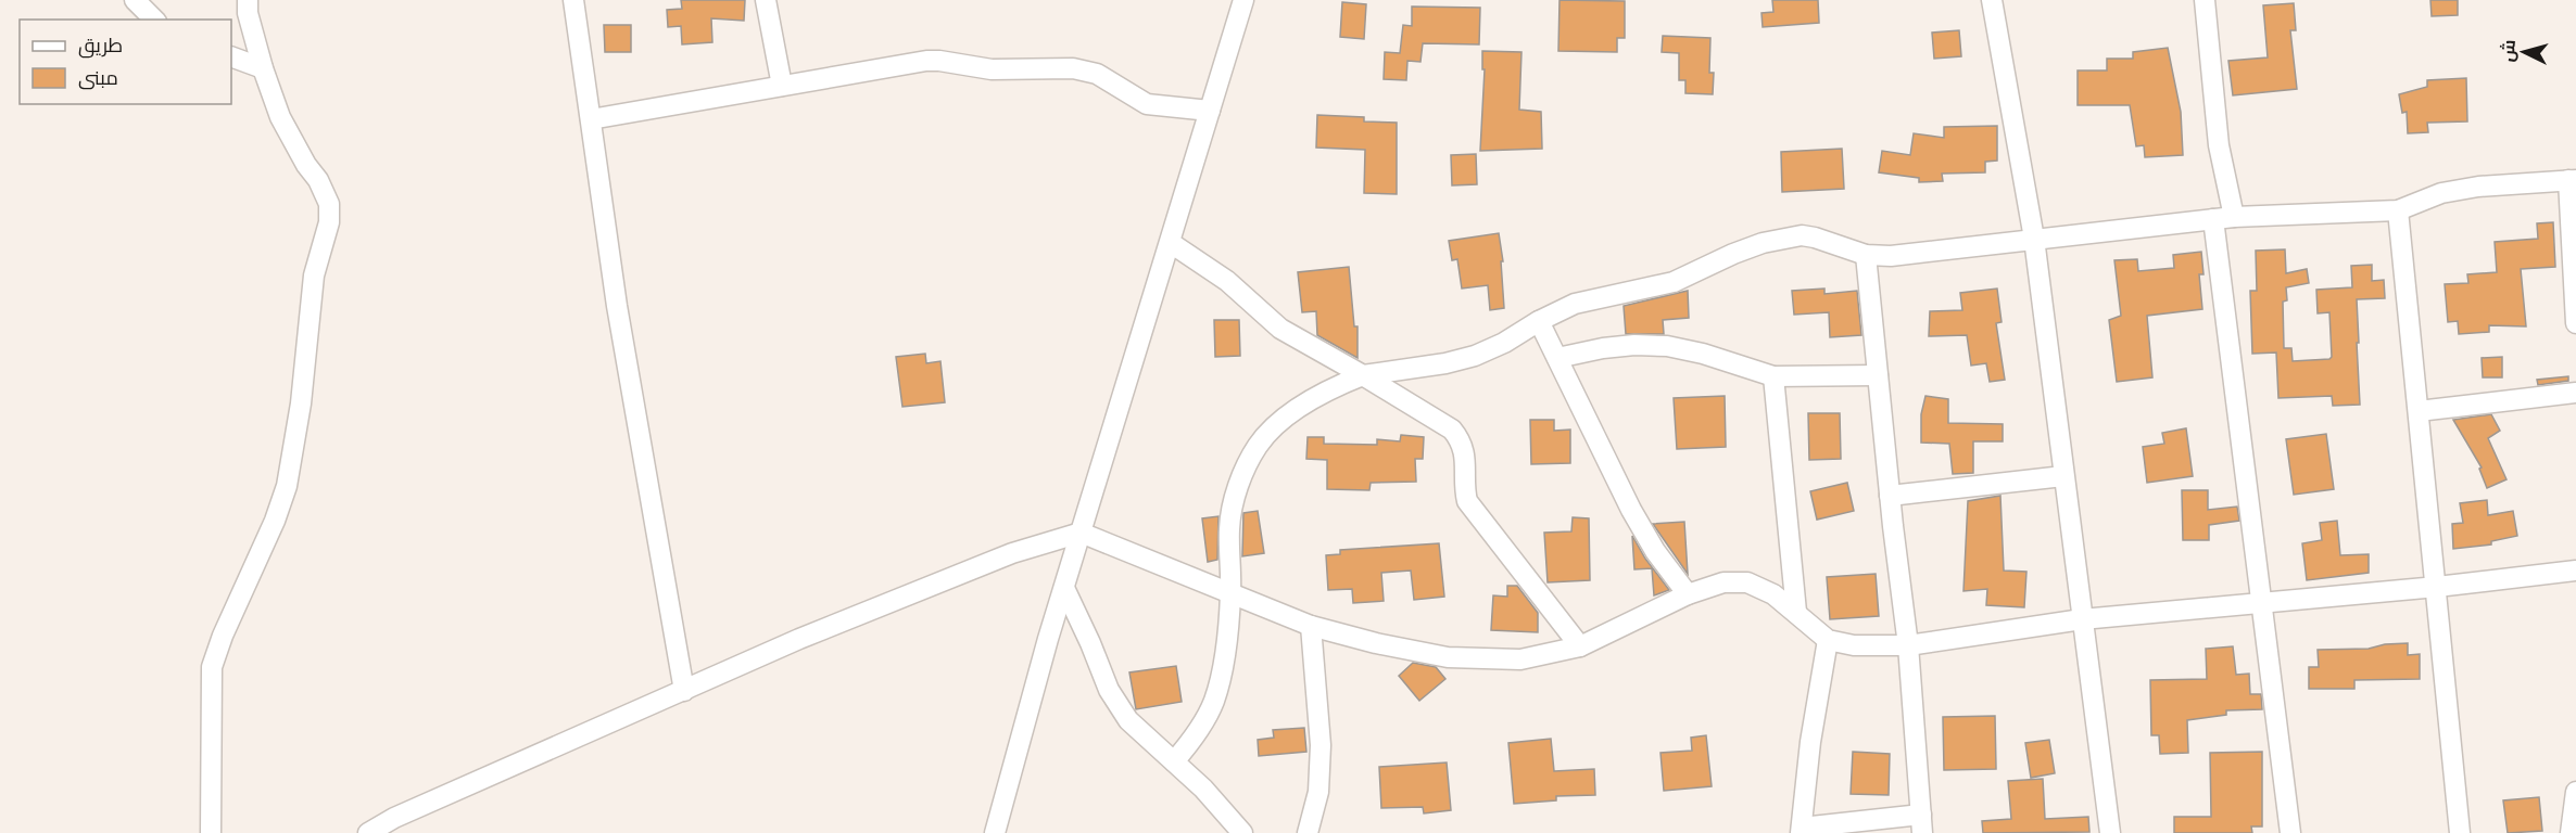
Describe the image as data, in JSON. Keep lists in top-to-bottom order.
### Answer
{
  "legend": ["طريق", "مبنى"],
  "north": "left"
}
